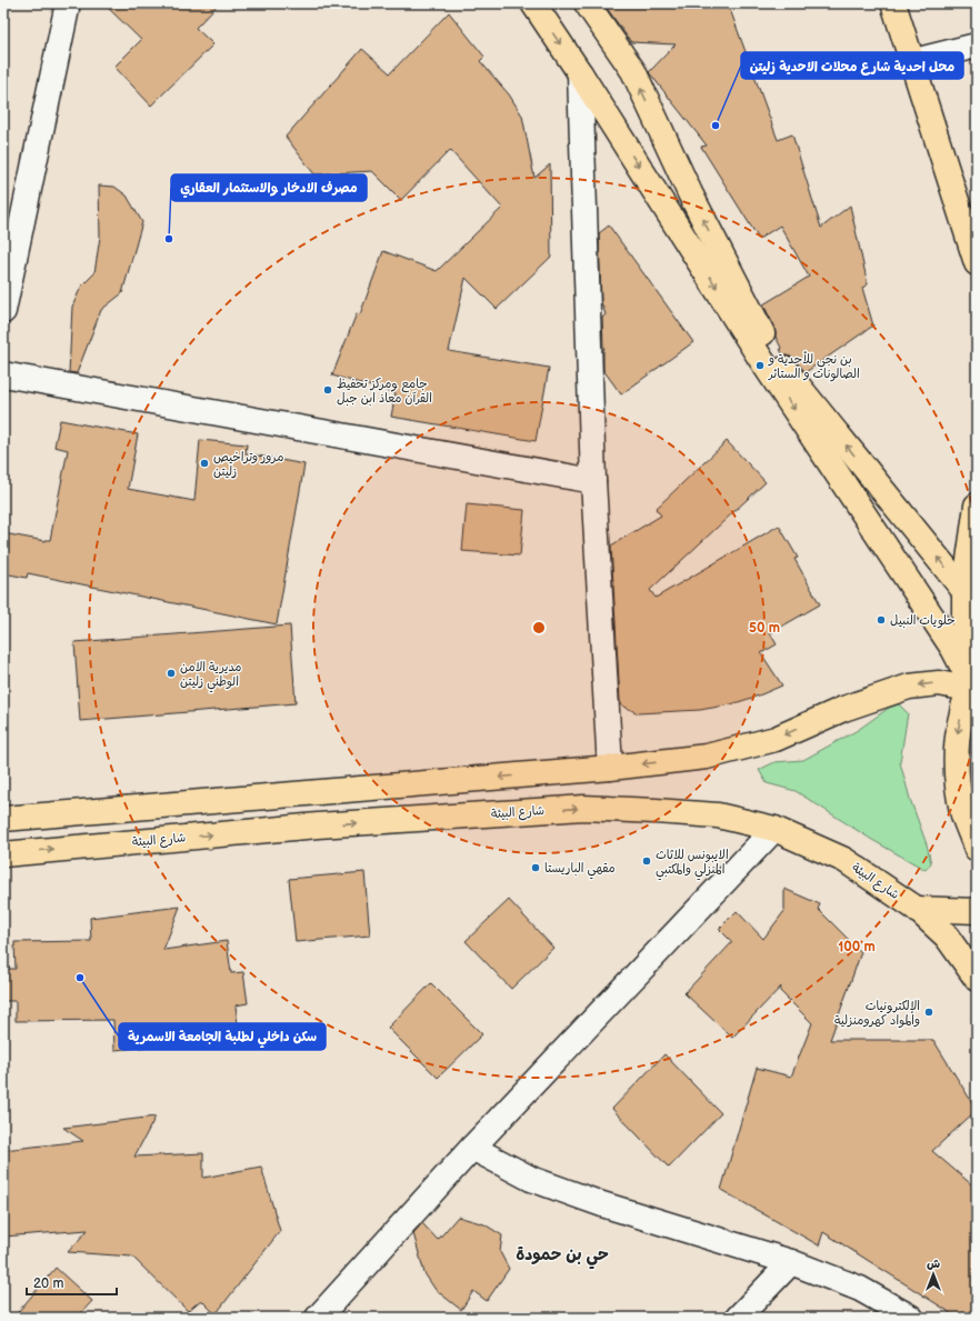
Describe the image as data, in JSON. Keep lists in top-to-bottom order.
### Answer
{
  "streets": {
    "main road": ["شارع البيئة"]
  },
  "districts": ["حي بن حمودة"],
  "places": [
    "محل احدية شارع محلات الاحدية زليتن",
    "مصرف اﻻدخار واﻻستثمار العقاري",
    "بن نجي للأحدية و الصالونات و الستائر",
    "جامع ومركز تحفيظ القرآن معاذ ابن جبل",
    "مرور وتراخيص زليتن",
    "حلويات النبيل",
    "مديرية الامن الوطني زليتن",
    "الايبونس للاثاث المنزلي والمكتبي",
    "مقهي الباريستا",
    "سكن داخلي لطلبة الجامعة اﻻسمرية",
    "الإلكترونيات والمواد كهرومنزلية"
  ],
  "scale_bar": "20 m",
  "north": "top",
  "rings": ["50 m", "100 m"]
}
